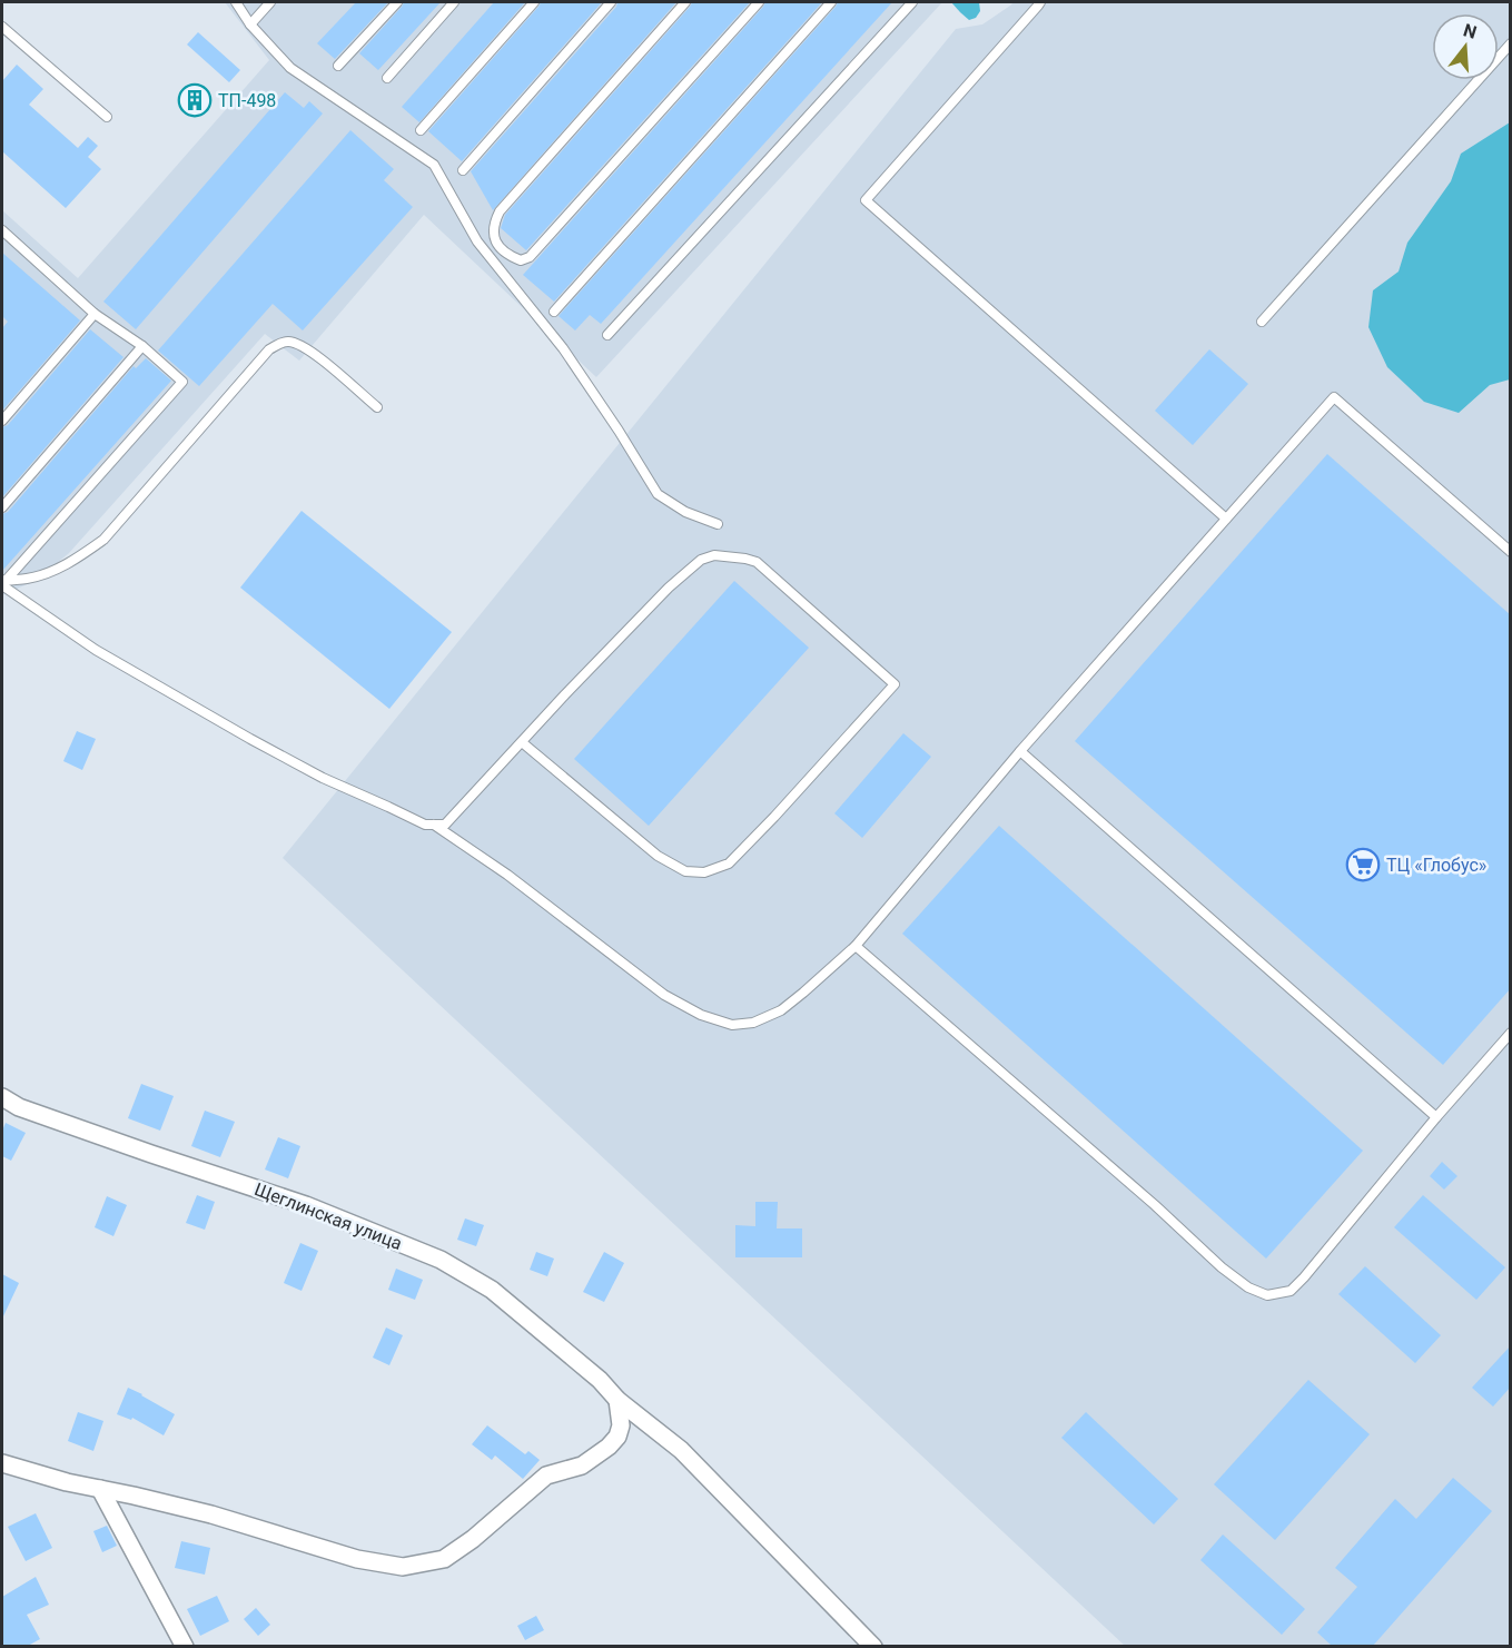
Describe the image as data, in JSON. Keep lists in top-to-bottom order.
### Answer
{
  "streets": {
    "street": ["Щеглинская улица"]
  },
  "places": {
    "building": ["ТП-498"],
    "supermarket": ["ТЦ «Глобус»"]
  },
  "north": "top"
}
